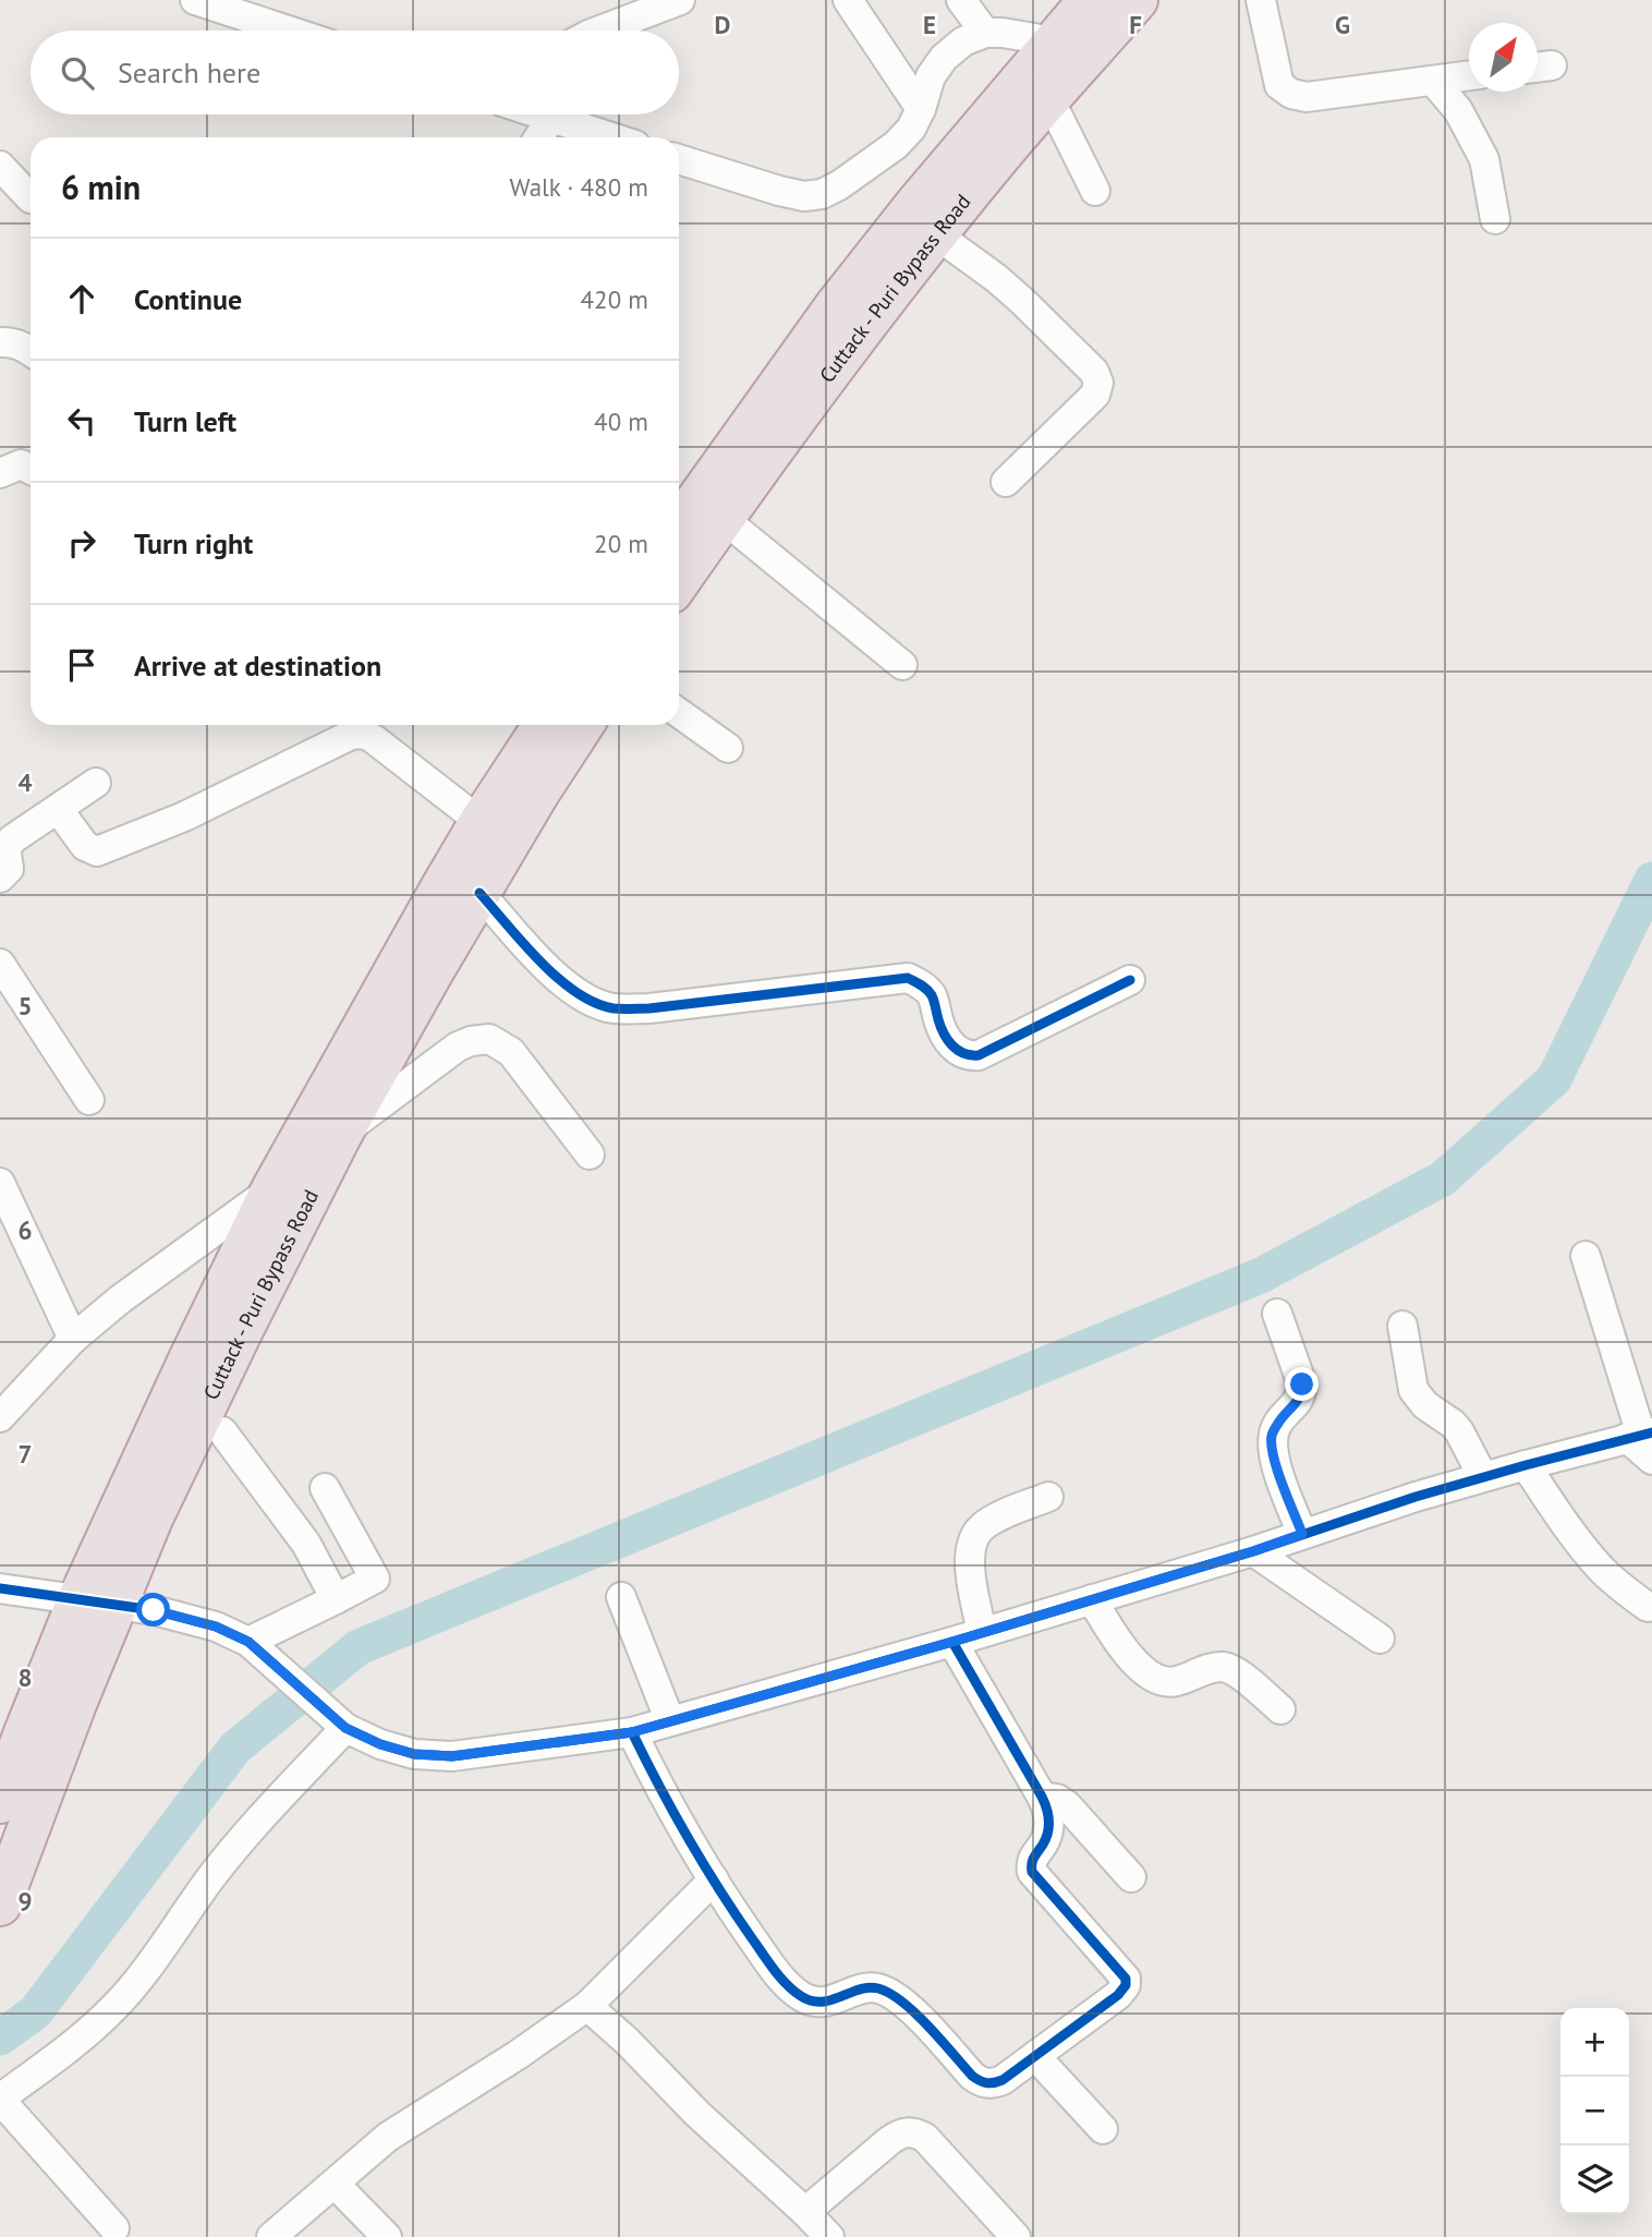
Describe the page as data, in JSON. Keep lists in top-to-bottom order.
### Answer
{
  "streets": {
    "highway": ["Cuttack - Puri Bypass Road"]
  },
  "north": "top right",
  "page": {
    "search": "Search here",
    "heading": ["6 min", "Walk · 480 m"],
    "list": [
      ["Continue", "420 m"],
      ["Turn left", "40 m"],
      ["Turn right", "20 m"],
      "Arrive at destination"
    ],
    "map_buttons": ["+", "−"]
  },
  "grid": {
    "columns": [
      "D",
      "E",
      "F",
      "G"
    ],
    "rows": [
      "4",
      "5",
      "6",
      "7",
      "8",
      "9"
    ]
  }
}
